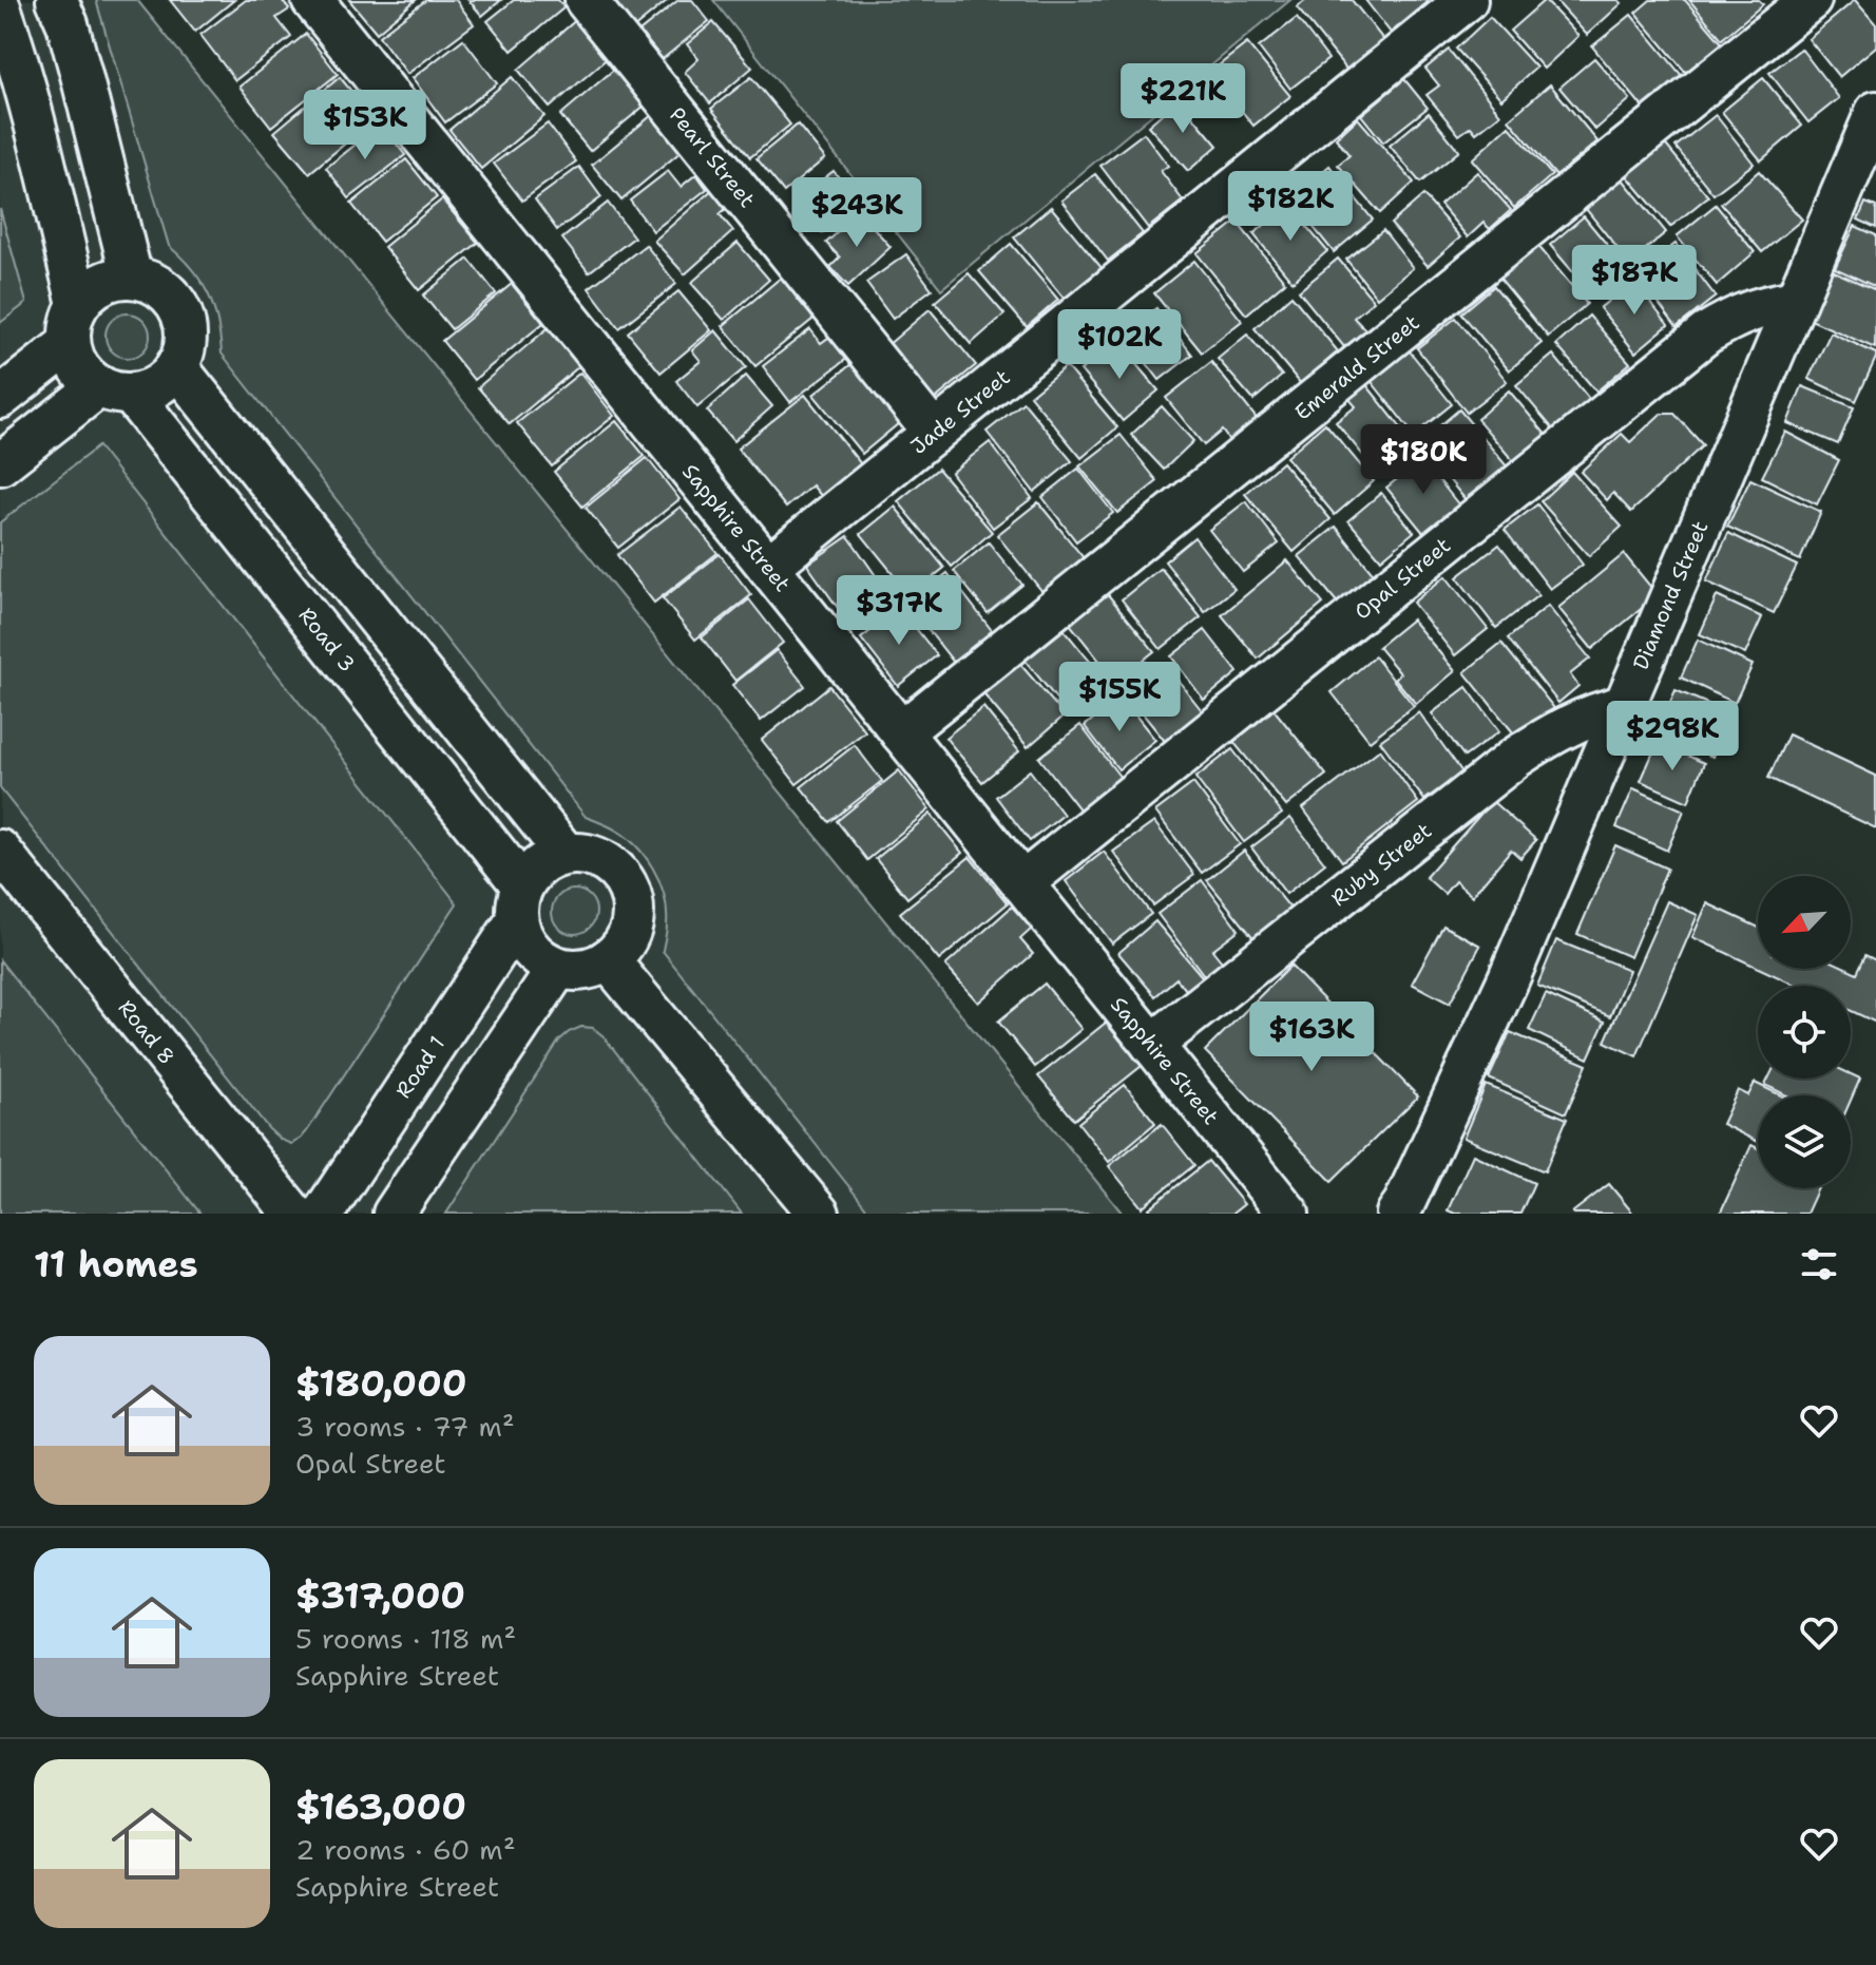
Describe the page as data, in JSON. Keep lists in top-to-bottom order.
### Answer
{
  "streets": {
    "street": [
      "Pearl Street",
      "Emerald Street",
      "Jade Street",
      "Sapphire Street",
      "Opal Street",
      "Diamond Street",
      "Road 3",
      "Ruby Street",
      "Road 8",
      "Road 1"
    ]
  },
  "crossings": [
    ["Pearl Street", "Jade Street"],
    ["Emerald Street", "Sapphire Street"],
    ["Jade Street", "Sapphire Street"],
    ["Sapphire Street", "Opal Street"],
    ["Sapphire Street", "Ruby Street"],
    ["Opal Street", "Diamond Street"],
    ["Diamond Street", "Ruby Street"],
    ["Road 3", "Road 1"]
  ],
  "north": "bottom left",
  "page": {
    "price": [
      "$221K",
      "$153K",
      "$182K",
      "$243K",
      "$187K",
      "$102K",
      "$180K",
      "$317K",
      "$155K",
      "$298K",
      "$163K"
    ],
    "heading": "11 homes",
    "list": [
      {
        "name": "$180,000",
        "note": "3 rooms · 77 m² · Opal Street"
      },
      {
        "name": "$317,000",
        "note": "5 rooms · 118 m² · Sapphire Street"
      },
      {
        "name": "$163,000",
        "note": "2 rooms · 60 m² · Sapphire Street"
      }
    ]
  }
}
